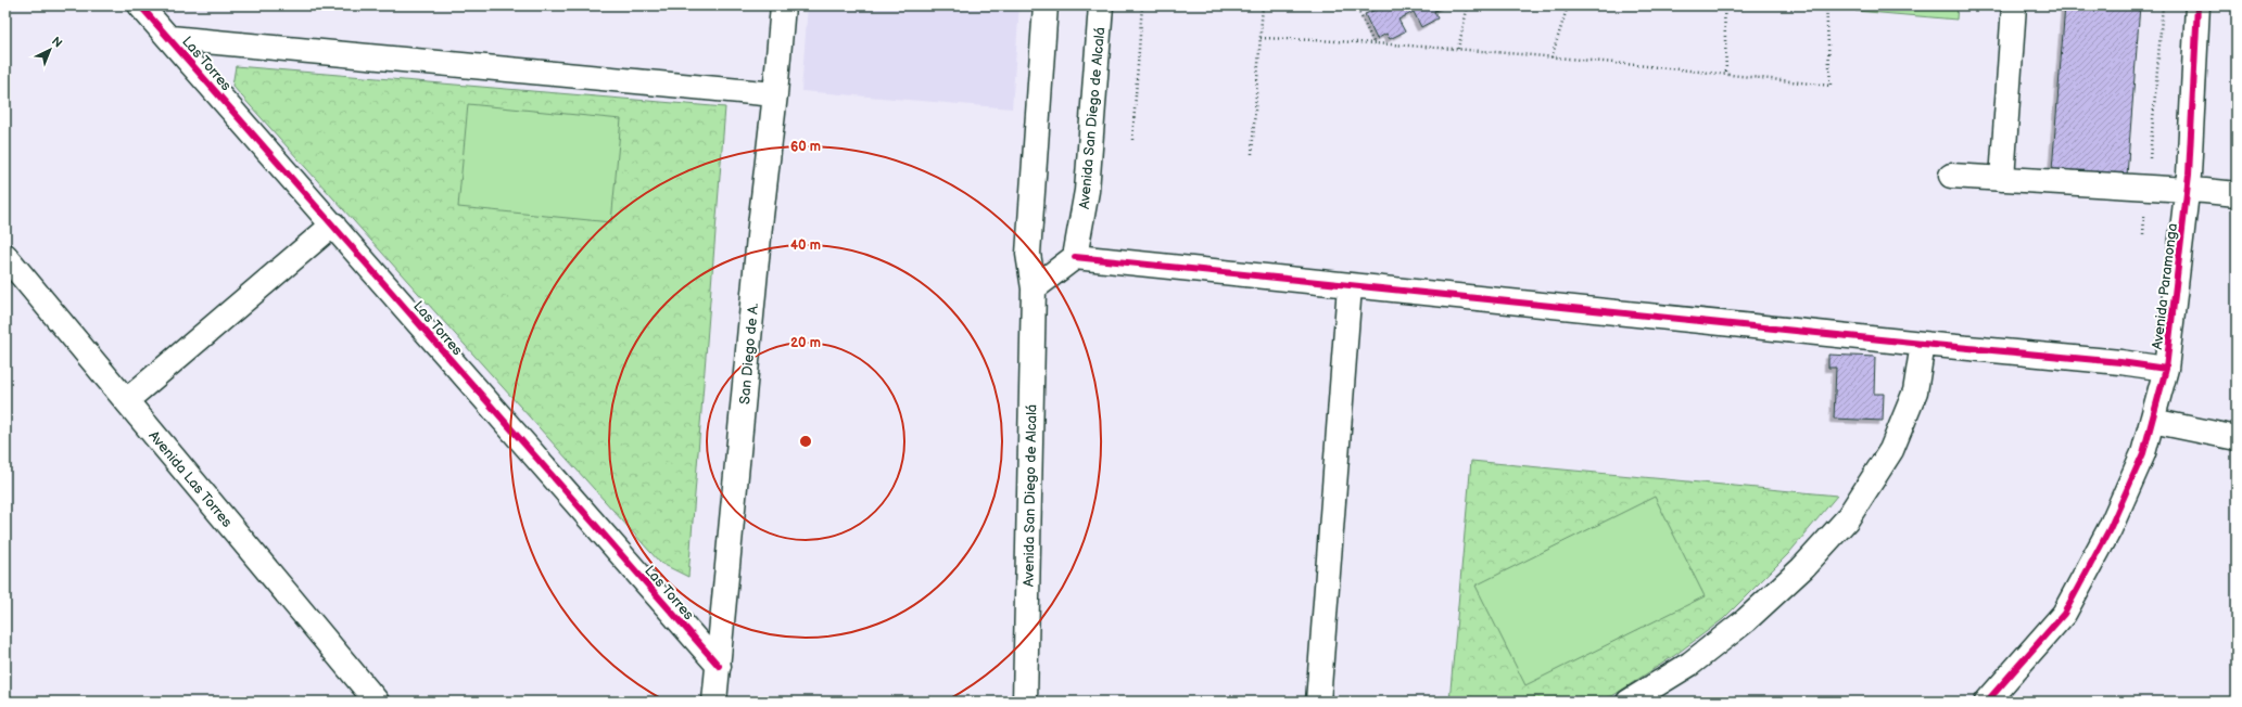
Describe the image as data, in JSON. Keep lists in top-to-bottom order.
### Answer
{
  "streets": {
    "street": [
      "Las Torres",
      "Avenida San Diego de Alcalá",
      "Avenida Paramonga",
      "San Diego de A.",
      "Avenida Las Torres"
    ]
  },
  "crossings": [
    ["Las Torres", "San Diego de A."]
  ],
  "north": "top right",
  "rings": ["60 m", "40 m", "20 m"]
}
